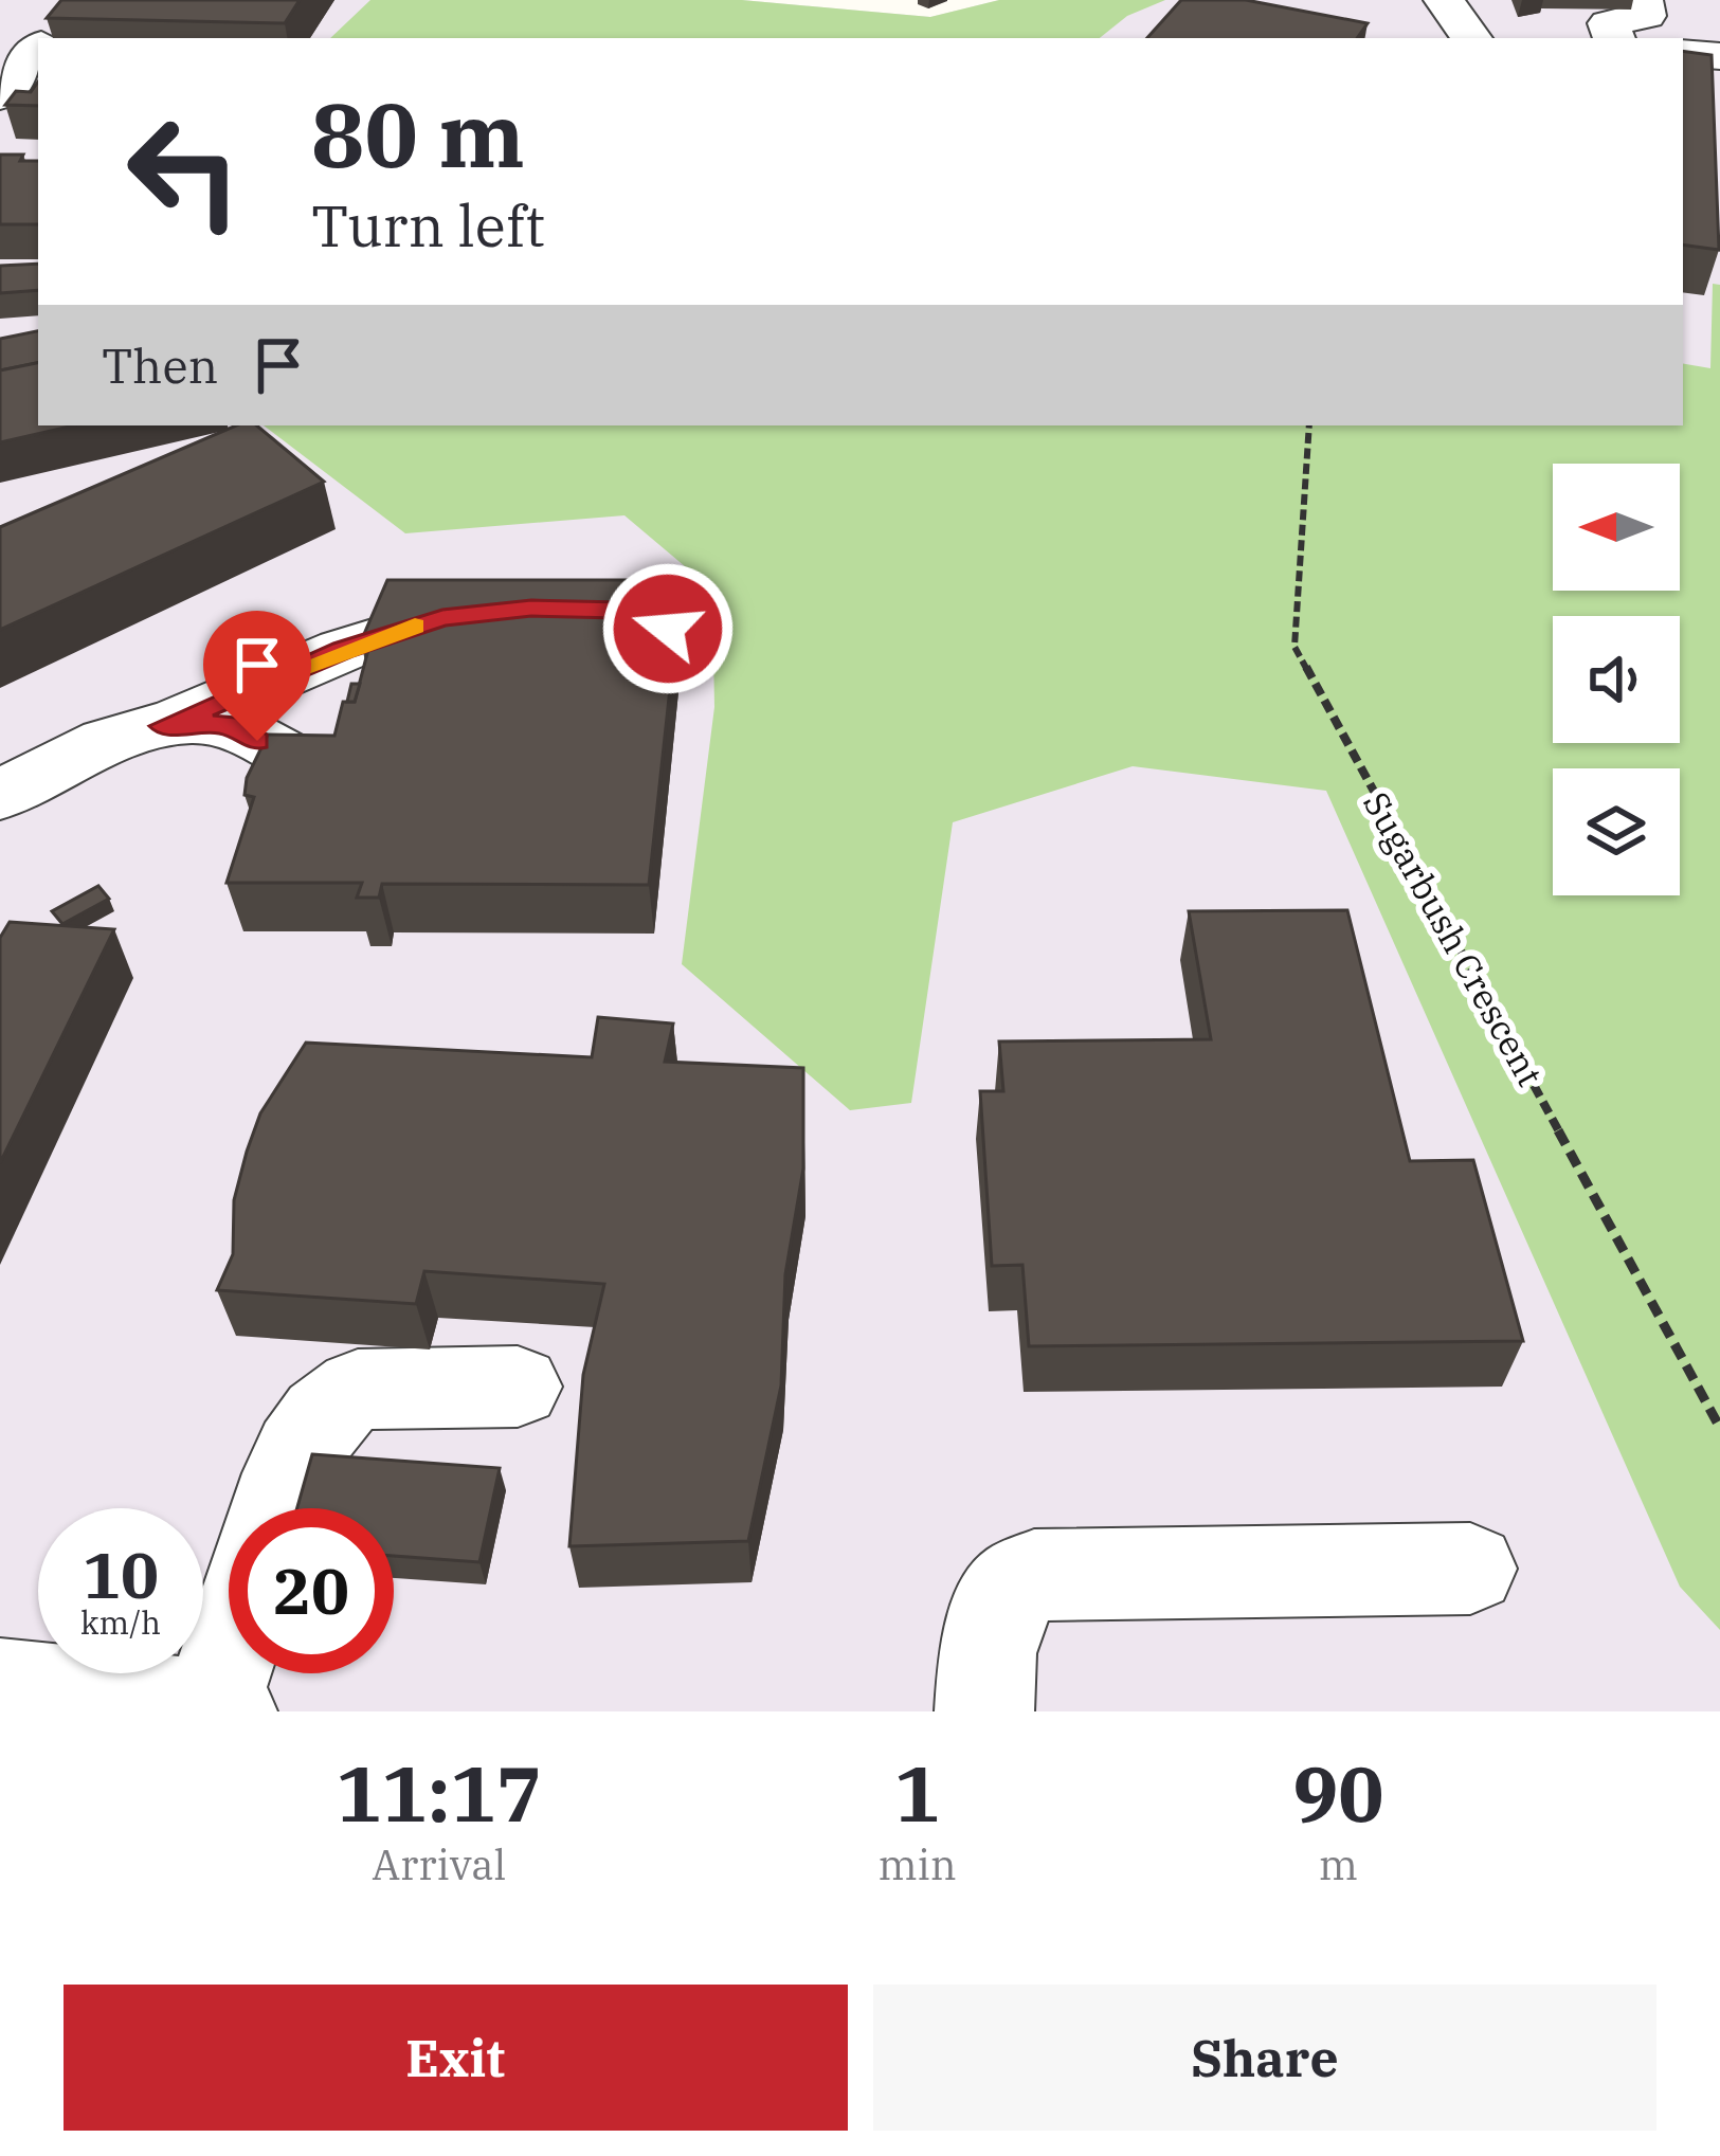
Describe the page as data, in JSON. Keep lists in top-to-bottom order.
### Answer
{
  "streets": {
    "path": ["Sugarbush Crescent"]
  },
  "north": "left",
  "page": {
    "turn": ["80 m", "Turn left"],
    "then": "Then",
    "speed": "10 km/h",
    "limit": "20",
    "eta": [
      "11:17",
      "Arrival",
      "1",
      "min",
      "90",
      "m"
    ],
    "buttons": ["Exit", "Share"]
  }
}
